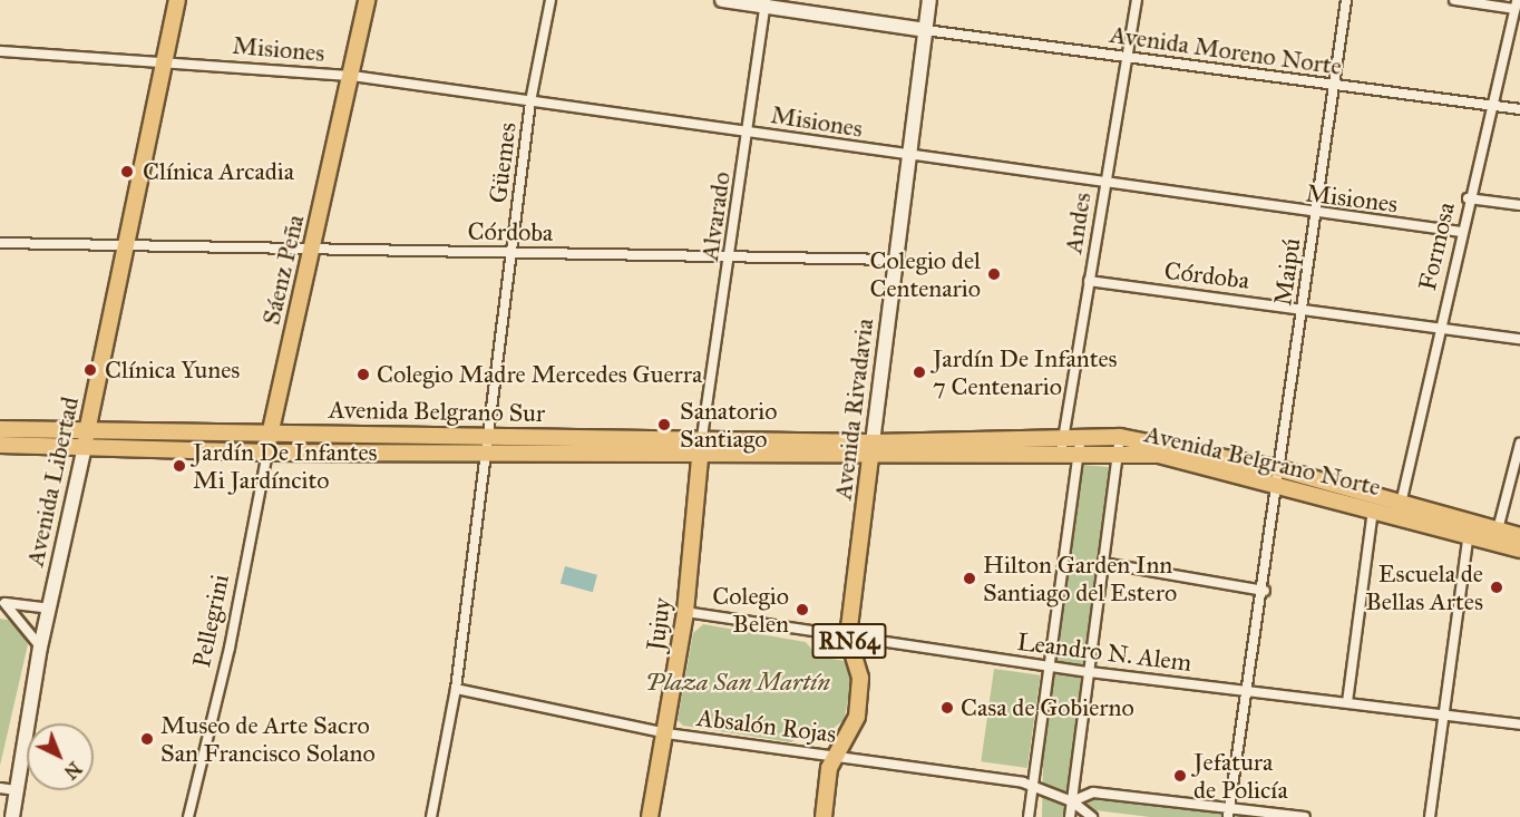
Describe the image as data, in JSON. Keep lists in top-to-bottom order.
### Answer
{
  "streets": {
    "main road": [
      "Sáenz Peña",
      "Avenida Rivadavia",
      "Avenida Belgrano Sur",
      "Avenida Belgrano Norte",
      "Avenida Libertad",
      "Pellegrini",
      "Jujuy",
      "RN64"
    ],
    "street": [
      "Misiones",
      "Avenida Moreno Norte",
      "Güemes",
      "Alvarado",
      "Andes",
      "Córdoba",
      "Formosa",
      "Maipú",
      "Leandro N. Alem",
      "Absalón Rojas"
    ]
  },
  "crossings": [
    ["Misiones", "Güemes"],
    ["Misiones", "Alvarado"],
    ["Misiones", "Andes"],
    ["Misiones", "Formosa"],
    ["Misiones", "Sáenz Peña"],
    ["Misiones", "Maipú"],
    ["Misiones", "Avenida Rivadavia"],
    ["Misiones", "Avenida Libertad"],
    ["Avenida Moreno Norte", "Andes"],
    ["Avenida Moreno Norte", "Formosa"],
    ["Avenida Moreno Norte", "Maipú"],
    ["Avenida Moreno Norte", "Avenida Rivadavia"],
    ["Güemes", "Córdoba"],
    ["Güemes", "Avenida Belgrano Sur"],
    ["Güemes", "Absalón Rojas"],
    ["Alvarado", "Córdoba"],
    ["Alvarado", "Avenida Belgrano Sur"],
    ["Alvarado", "Jujuy"],
    ["Andes", "Córdoba"],
    ["Andes", "Avenida Belgrano Norte"],
    ["Córdoba", "Formosa"],
    ["Córdoba", "Sáenz Peña"],
    ["Córdoba", "Maipú"],
    ["Córdoba", "Avenida Rivadavia"],
    ["Córdoba", "Avenida Libertad"],
    ["Formosa", "Avenida Belgrano Norte"],
    ["Sáenz Peña", "Avenida Belgrano Sur"],
    ["Sáenz Peña", "Pellegrini"],
    ["Maipú", "Avenida Belgrano Norte"],
    ["Maipú", "Leandro N. Alem"],
    ["Avenida Rivadavia", "Avenida Belgrano Sur"],
    ["Avenida Rivadavia", "Avenida Belgrano Norte"],
    ["Avenida Rivadavia", "Leandro N. Alem"],
    ["Avenida Rivadavia", "Absalón Rojas"],
    ["Avenida Belgrano Sur", "Avenida Belgrano Norte"],
    ["Avenida Belgrano Sur", "Avenida Libertad"],
    ["Avenida Belgrano Sur", "Pellegrini"],
    ["Avenida Belgrano Sur", "Jujuy"],
    ["Jujuy", "Leandro N. Alem"],
    ["Jujuy", "Absalón Rojas"]
  ],
  "parks": ["Plaza San Martín"],
  "places": [
    "Clínica Arcadia",
    "Colegio del Centenario",
    "Clínica Yunes",
    "Jardín De Infantes 7 Centenario",
    "Colegio Madre Mercedes Guerra",
    "Sanatorio Santiago",
    "Jardín De Infantes Mi Jardíncito",
    "Hilton Garden Inn Santiago del Estero",
    "Escuela de Bellas Artes",
    "Colegio Belen",
    "Casa de Gobierno",
    "Museo de Arte Sacro San Francisco Solano",
    "Jefatura de Policía"
  ],
  "north": "bottom right"
}
